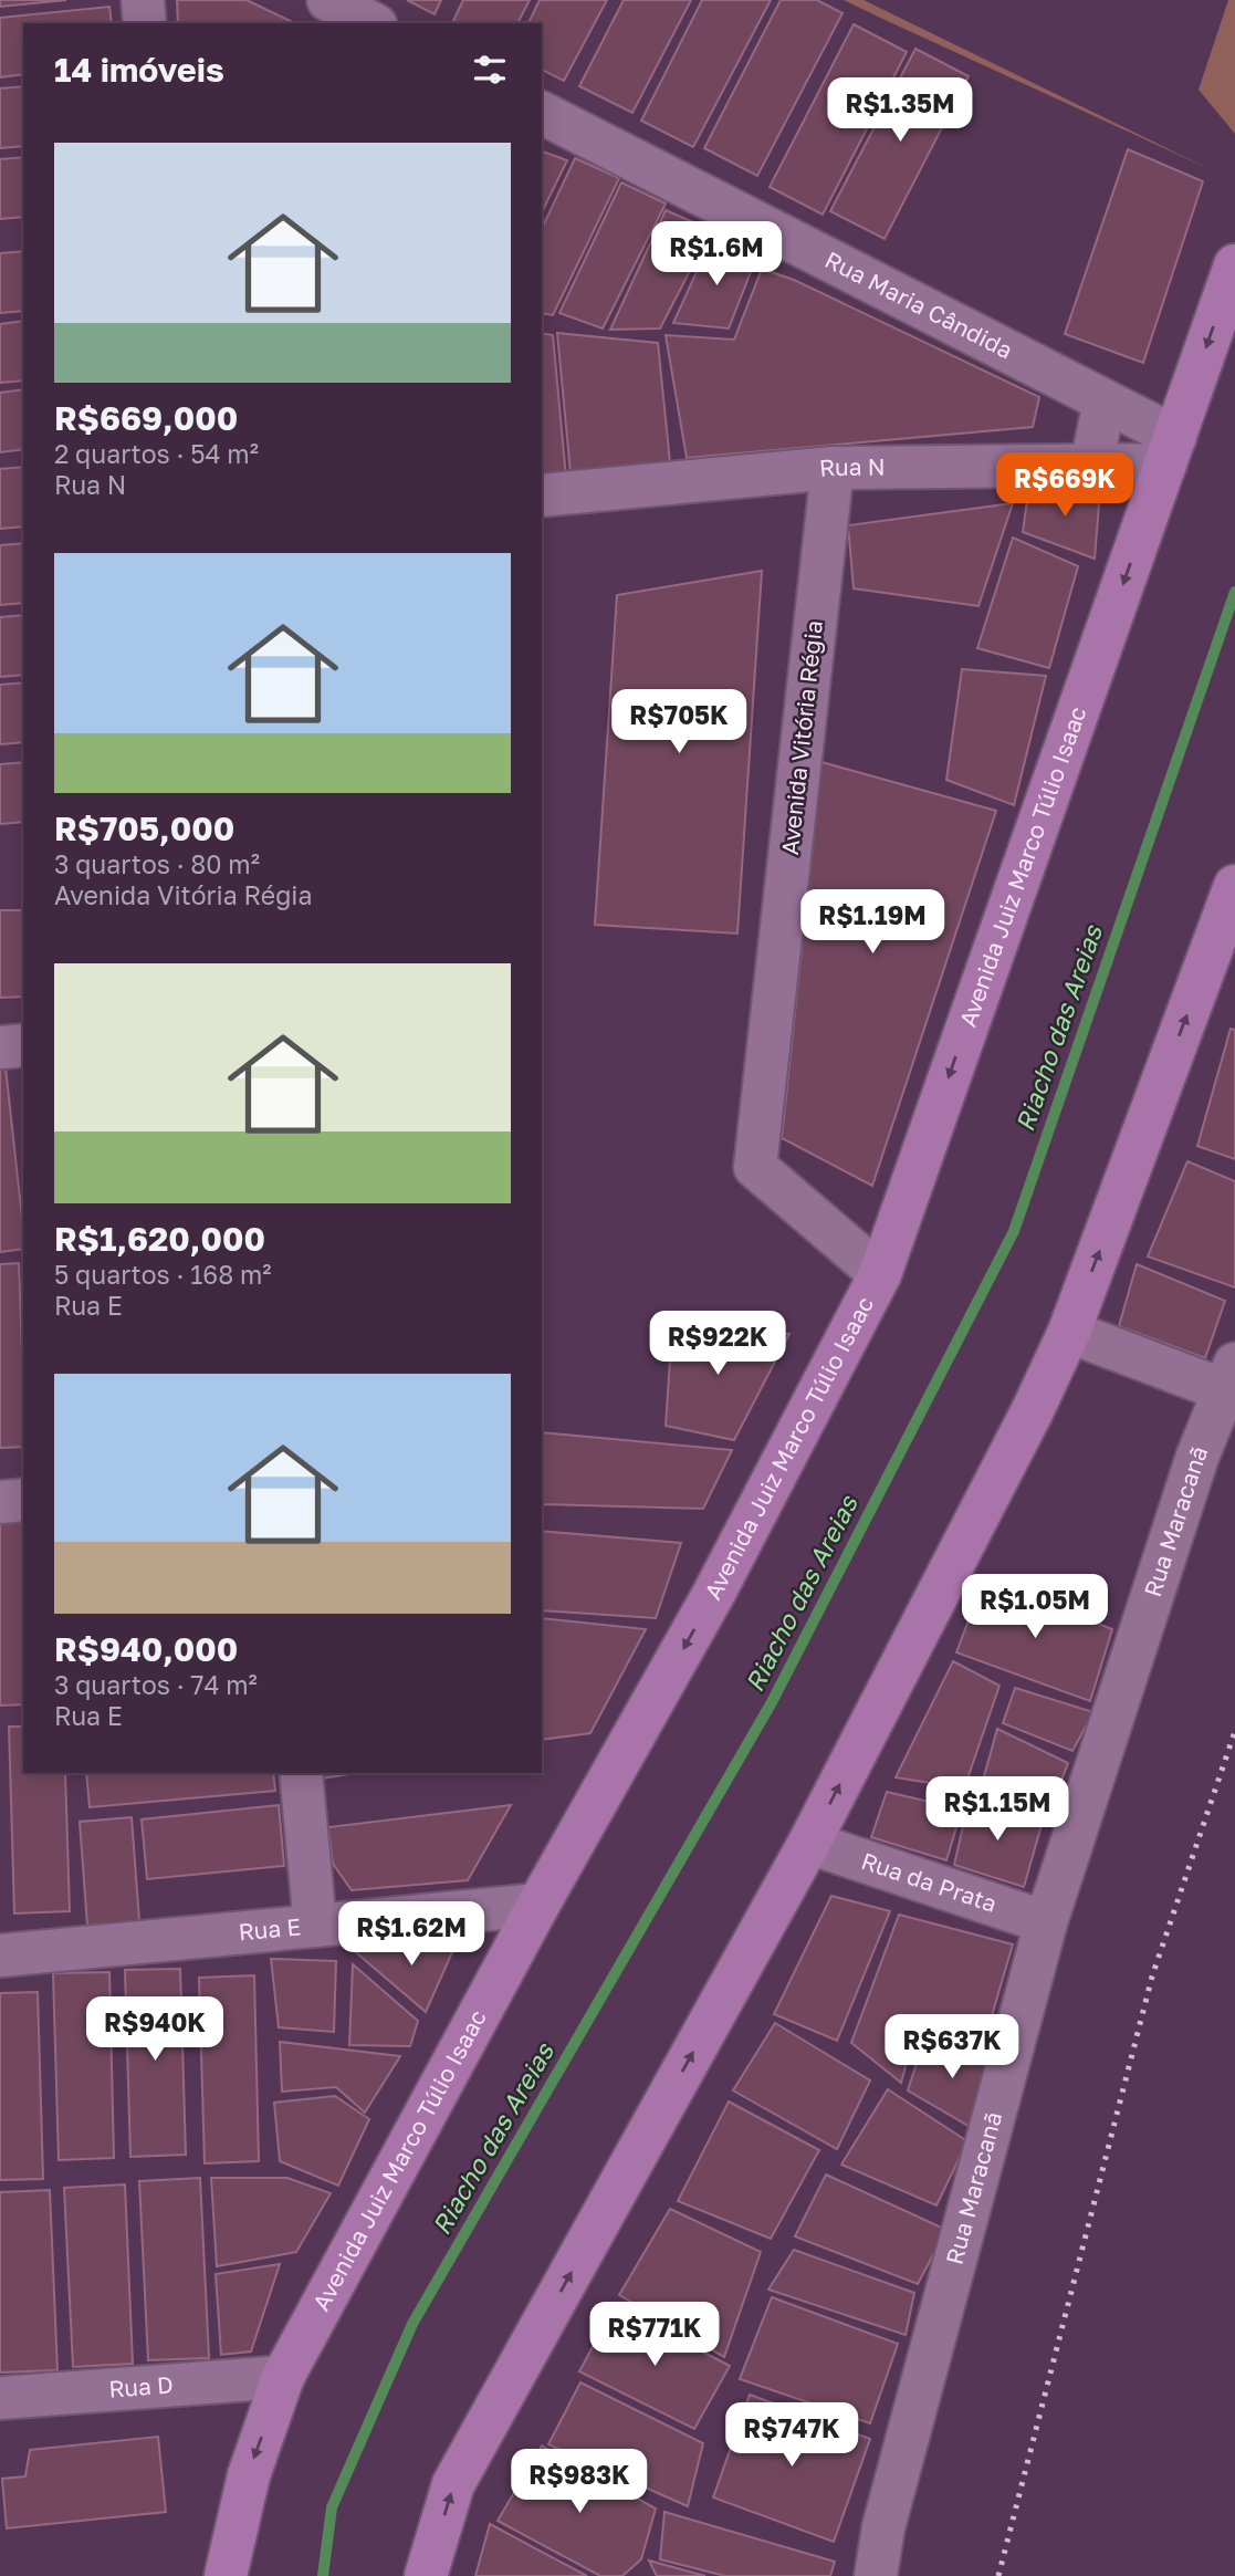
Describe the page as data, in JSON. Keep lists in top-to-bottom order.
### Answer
{
  "streets": {
    "main road": ["Avenida Juiz Marco Túlio Isaac"],
    "street": [
      "Rua Maria Cândida",
      "Rua N",
      "Avenida Vitória Régia",
      "Rua Maracanã",
      "Rua da Prata",
      "Rua E",
      "Rua D"
    ]
  },
  "crossings": [
    ["Rua Maria Cândida", "Rua N"],
    ["Rua Maria Cândida", "Avenida Juiz Marco Túlio Isaac"],
    ["Rua N", "Avenida Vitória Régia"],
    ["Rua N", "Avenida Juiz Marco Túlio Isaac"],
    ["Avenida Vitória Régia", "Avenida Juiz Marco Túlio Isaac"],
    ["Avenida Juiz Marco Túlio Isaac", "Rua E"],
    ["Avenida Juiz Marco Túlio Isaac", "Rua D"],
    ["Rua Maracanã", "Rua da Prata"]
  ],
  "water": ["Riacho das Areias"],
  "page": {
    "heading": "14 imóveis",
    "price": [
      "R$1.35M",
      "R$1.6M",
      "R$669K",
      "R$705K",
      "R$1.19M",
      "R$922K",
      "R$1.05M",
      "R$1.15M",
      "R$1.62M",
      "R$940K",
      "R$637K",
      "R$771K",
      "R$747K",
      "R$983K"
    ],
    "list": [
      {
        "name": "R$669,000",
        "note": "2 quartos · 54 m² · Rua N"
      },
      {
        "name": "R$705,000",
        "note": "3 quartos · 80 m² · Avenida Vitória Régia"
      },
      {
        "name": "R$1,620,000",
        "note": "5 quartos · 168 m² · Rua E"
      },
      {
        "name": "R$940,000",
        "note": "3 quartos · 74 m² · Rua E"
      }
    ]
  }
}
